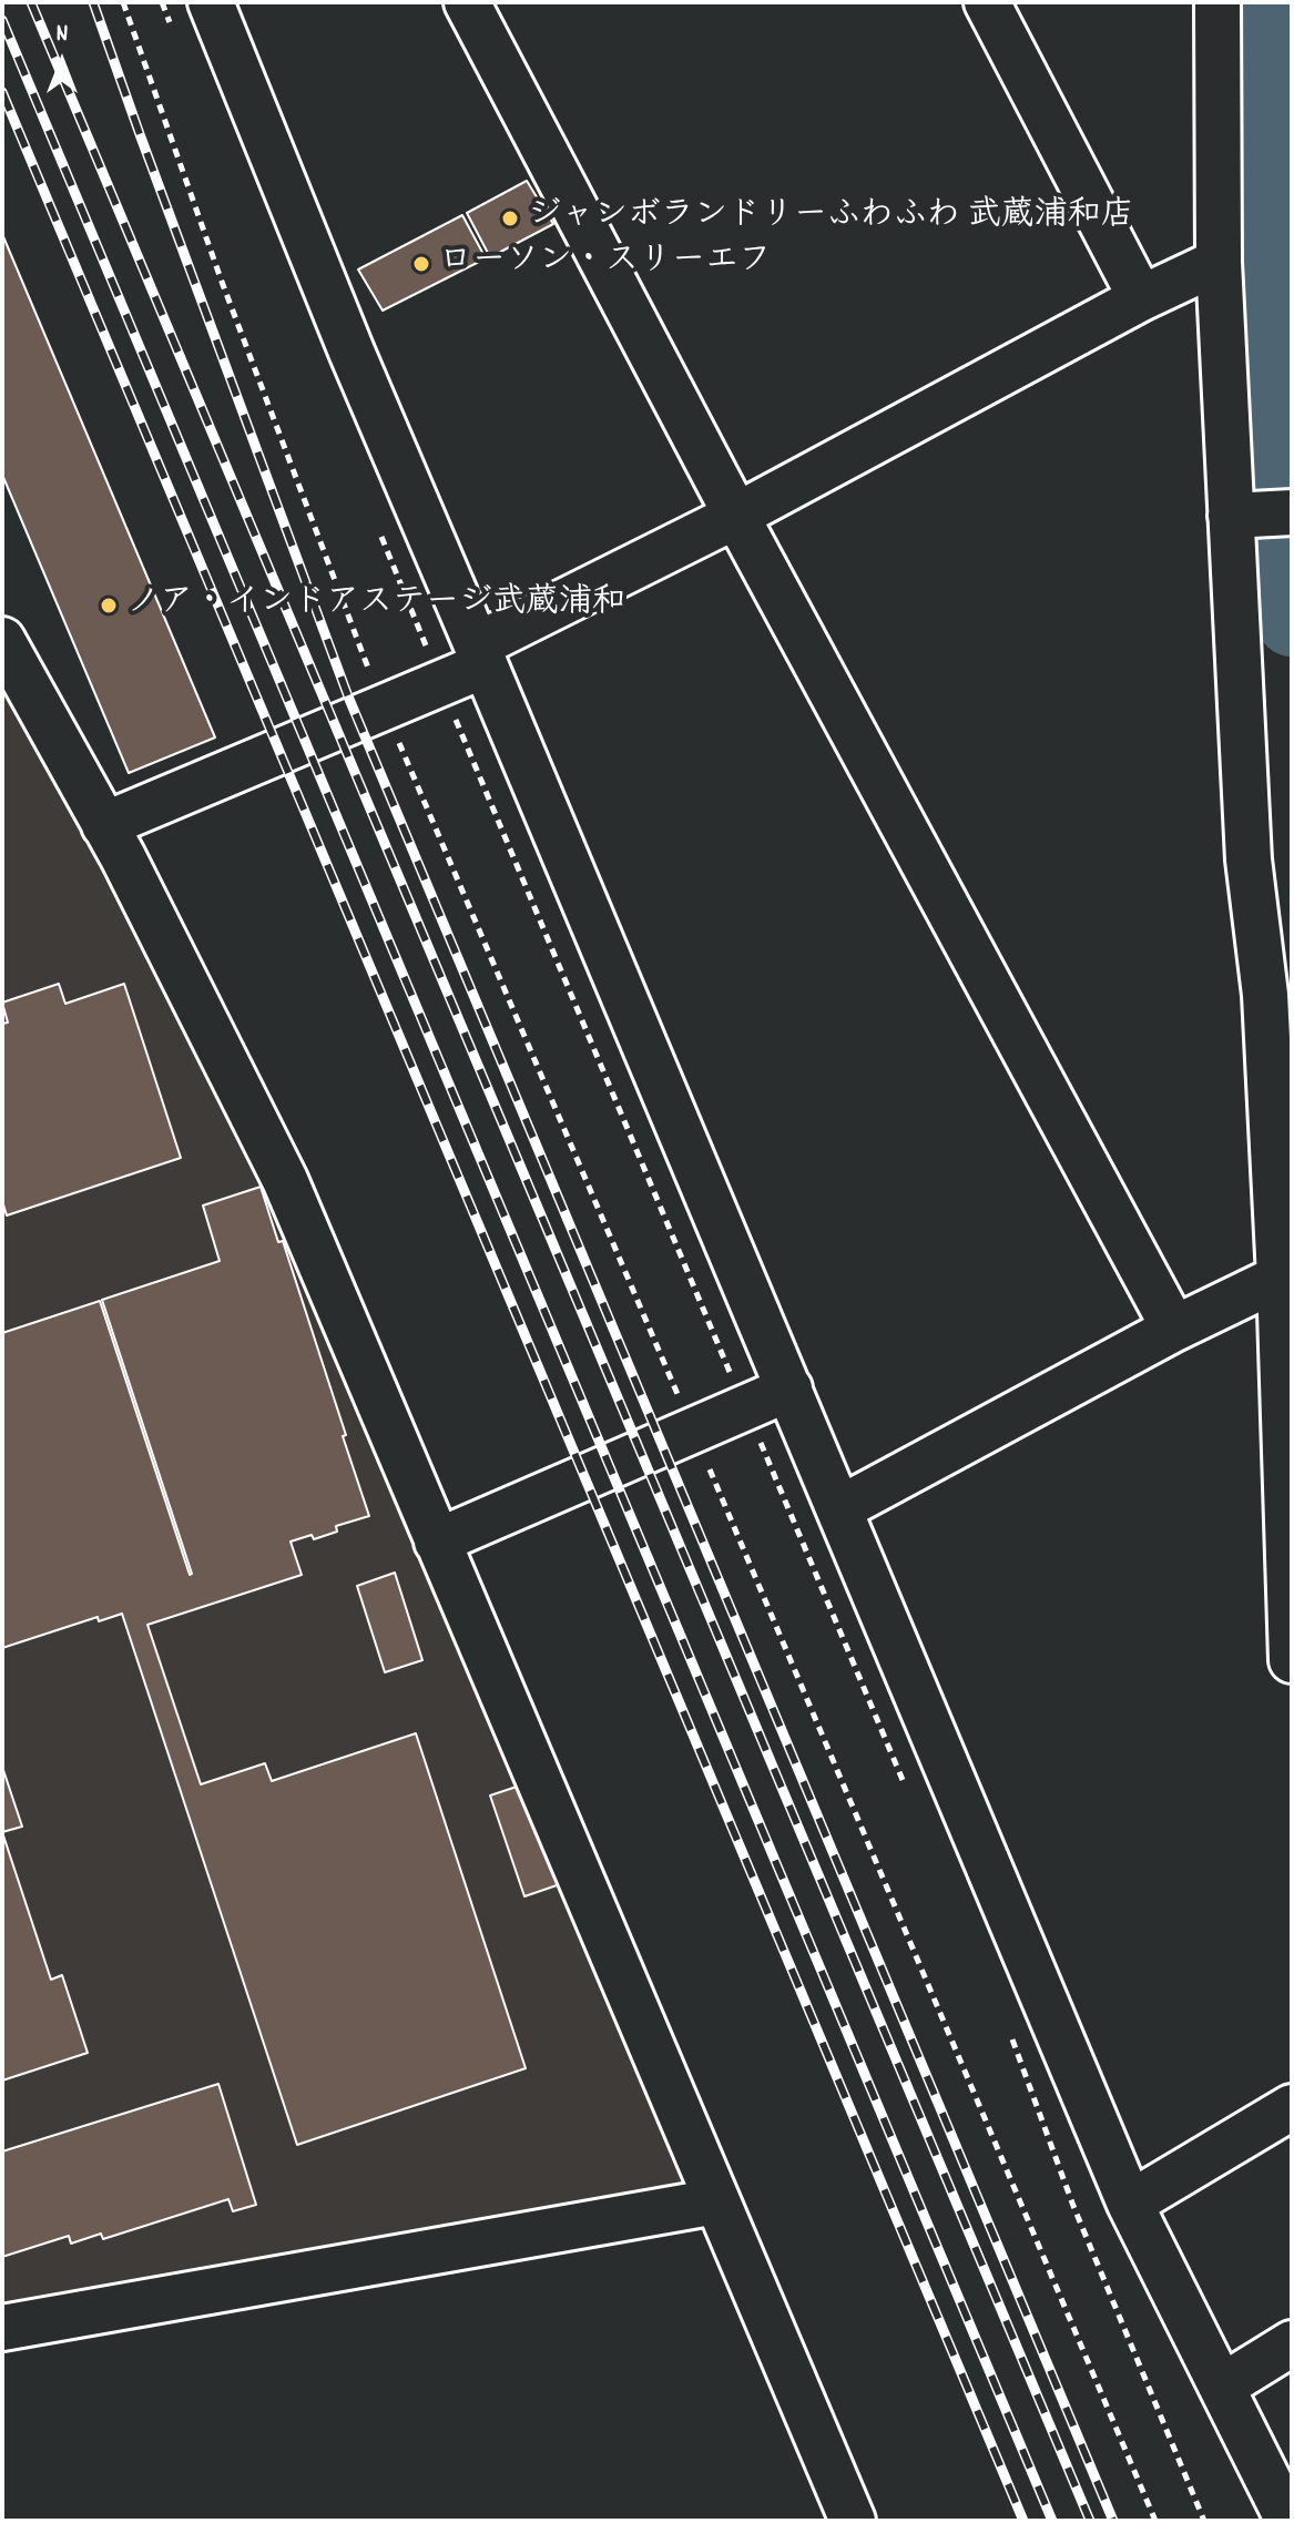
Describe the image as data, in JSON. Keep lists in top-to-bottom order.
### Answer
{
  "places": ["ジャンボランドリーふわふわ 武蔵浦和店", "ローソン・スリーエフ", "ノア・インドアステージ武蔵浦和"],
  "north": "top"
}
